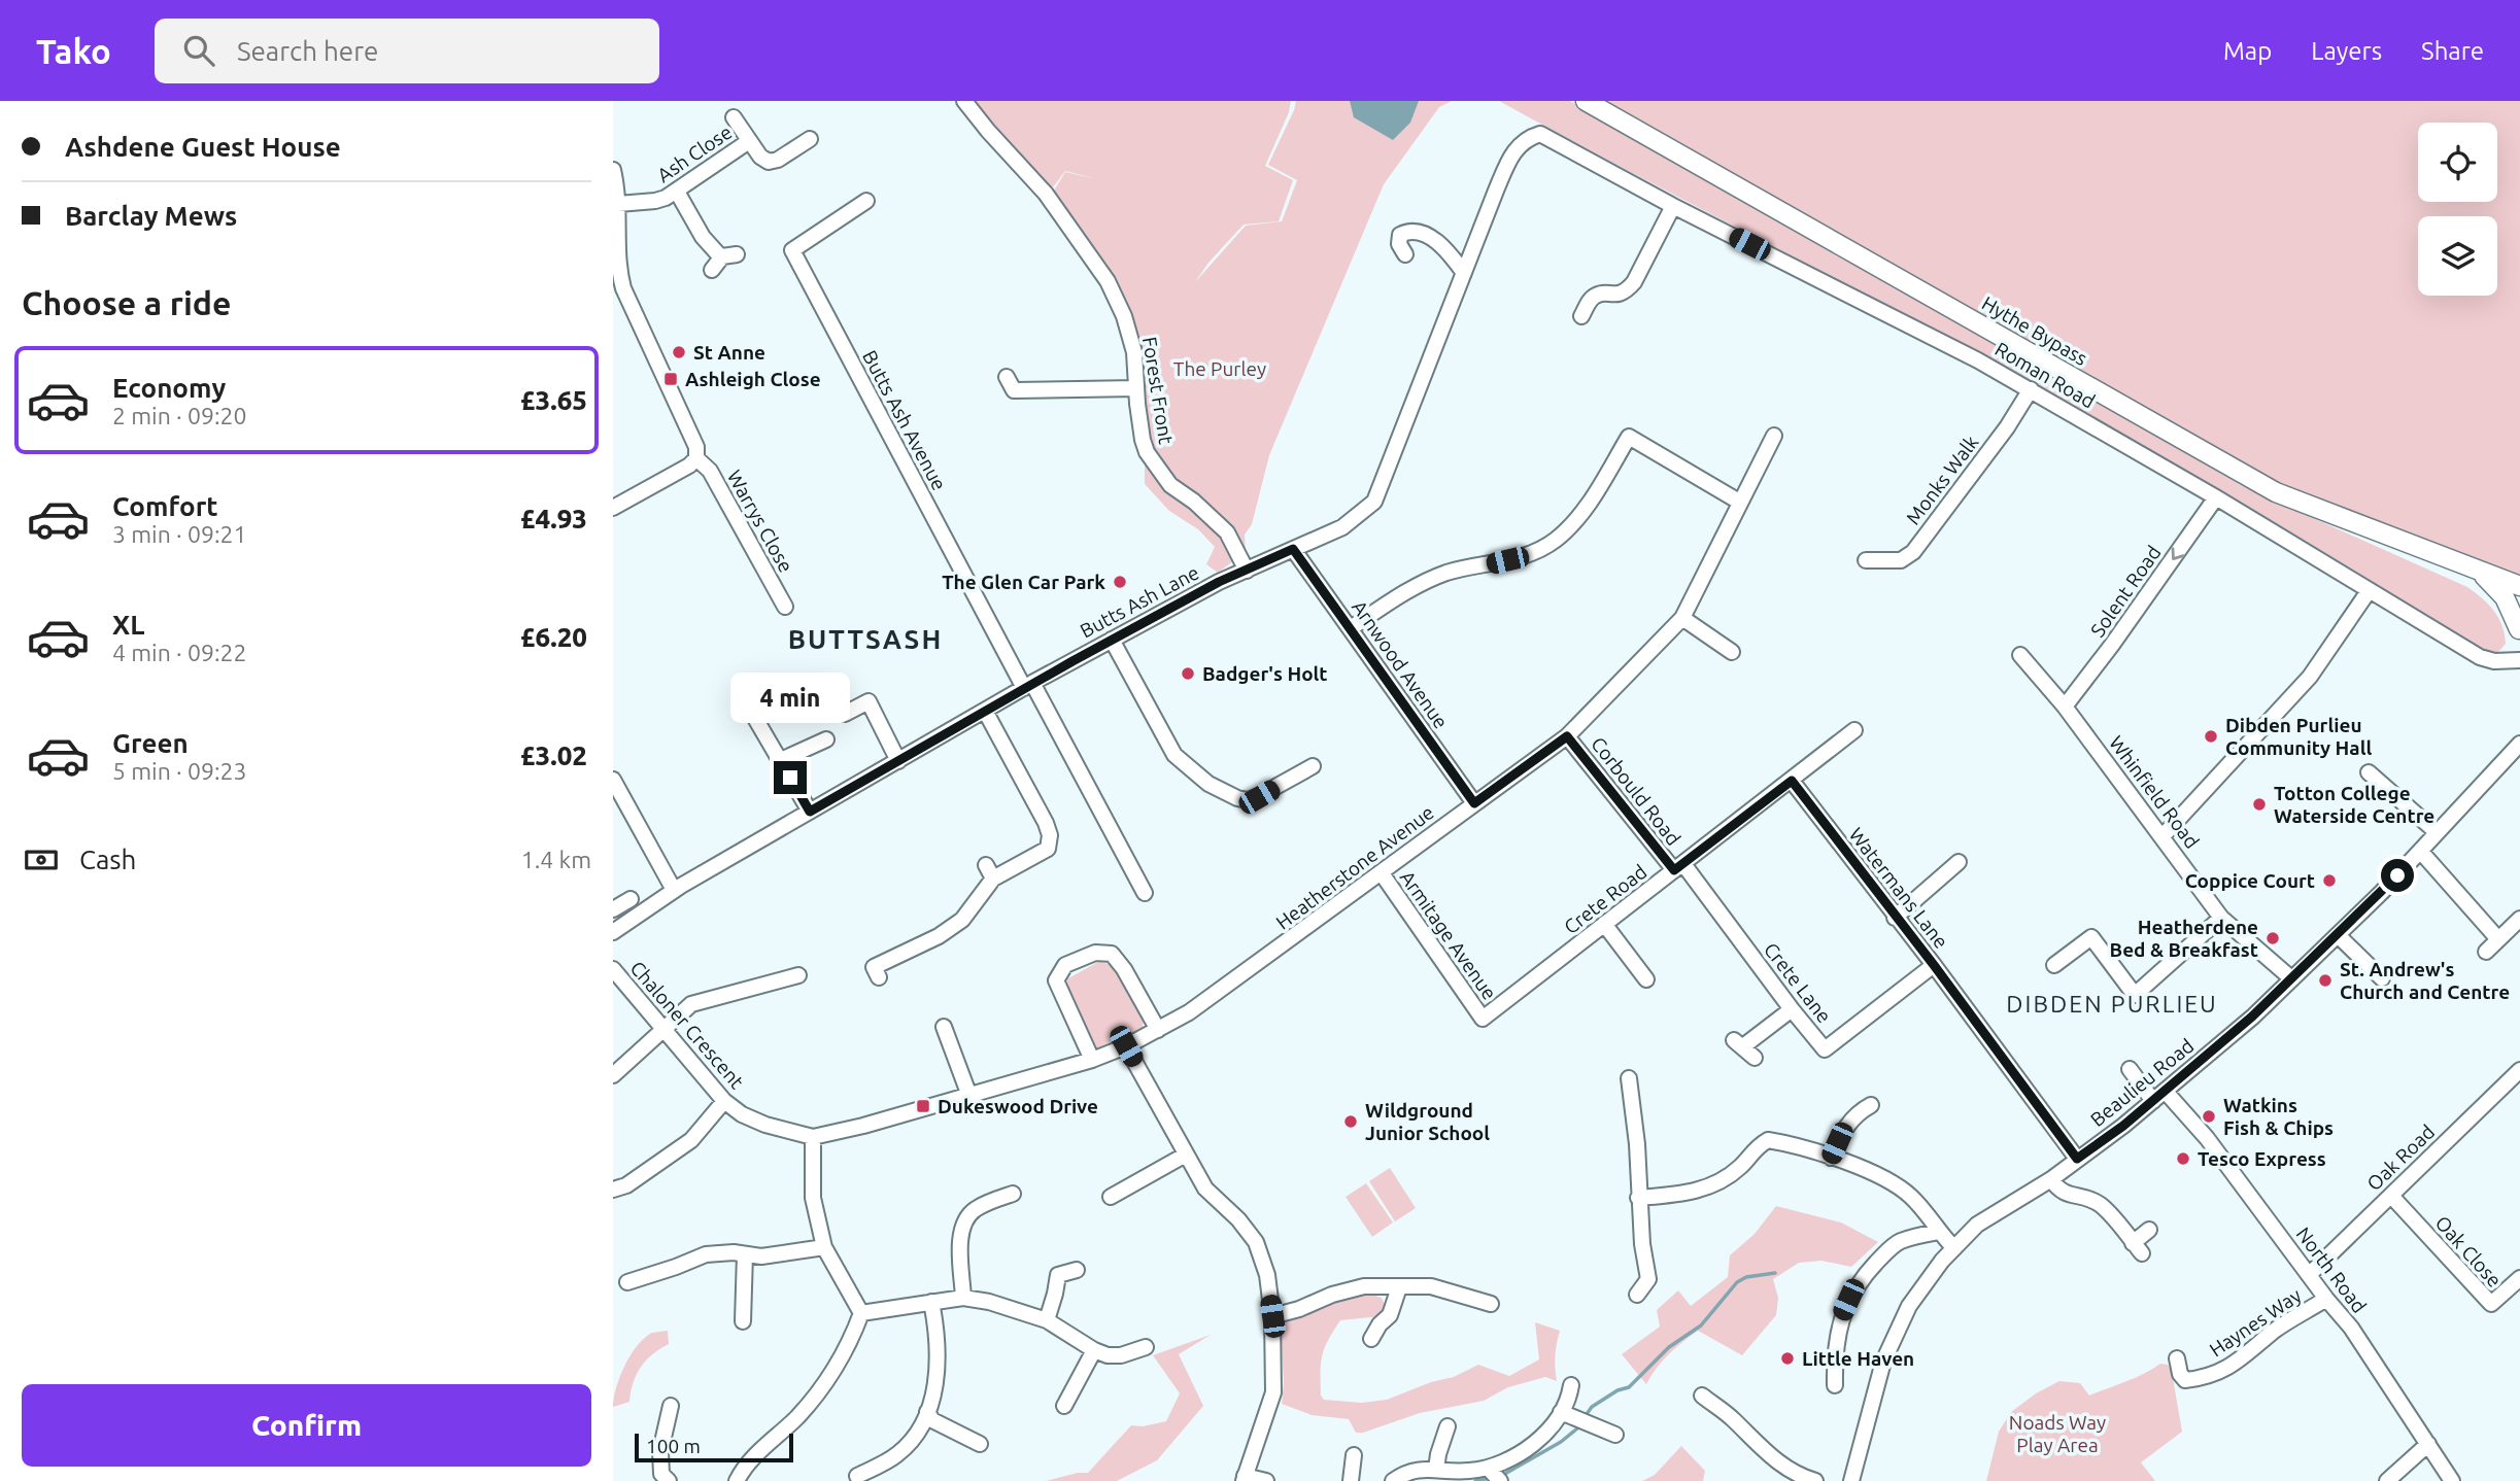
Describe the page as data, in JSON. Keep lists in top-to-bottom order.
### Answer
{
  "streets": {
    "main road": ["Hythe Bypass"],
    "street": [
      "Ash Close",
      "Roman Road",
      "Forest Front",
      "Butts Ash Avenue",
      "Monks Walk",
      "Warrys Close",
      "Solent Road",
      "Butts Ash Lane",
      "Arnwood Avenue",
      "Corbould Road",
      "Whinfield Road",
      "Heatherstone Avenue",
      "Watermans Lane",
      "Crete Road",
      "Armitage Avenue",
      "Crete Lane",
      "Chaloner Crescent",
      "Beaulieu Road",
      "Oak Road",
      "Oak Close",
      "North Road",
      "Haynes Way"
    ]
  },
  "crossings": [
    ["Ash Close", "Warrys Close"],
    ["Roman Road", "Monks Walk"],
    ["Roman Road", "Solent Road"],
    ["Roman Road", "Butts Ash Lane"],
    ["Forest Front", "Butts Ash Lane"],
    ["Butts Ash Avenue", "Butts Ash Lane"],
    ["Solent Road", "Whinfield Road"],
    ["Butts Ash Lane", "Arnwood Avenue"],
    ["Arnwood Avenue", "Heatherstone Avenue"],
    ["Corbould Road", "Heatherstone Avenue"],
    ["Corbould Road", "Crete Road"],
    ["Corbould Road", "Crete Lane"],
    ["Whinfield Road", "Beaulieu Road"],
    ["Heatherstone Avenue", "Armitage Avenue"],
    ["Heatherstone Avenue", "Chaloner Crescent"],
    ["Watermans Lane", "Crete Road"],
    ["Watermans Lane", "Crete Lane"],
    ["Watermans Lane", "Beaulieu Road"],
    ["Crete Road", "Armitage Avenue"],
    ["Crete Road", "Crete Lane"],
    ["Beaulieu Road", "North Road"],
    ["Oak Road", "Oak Close"],
    ["Oak Road", "North Road"],
    ["North Road", "Haynes Way"]
  ],
  "one_way": ["Solent Road"],
  "districts": ["BUTTSASH", "DIBDEN PURLIEU"],
  "parks": ["The Purley", "Noads Way Play Area"],
  "places": {
    "other": [
      "St Anne",
      "The Glen Car Park",
      "Badger's Holt",
      "Dibden Purlieu Community Hall",
      "Totton College Waterside Centre",
      "Coppice Court",
      "Heatherdene Bed & Breakfast",
      "St. Andrew's Church and Centre",
      "Watkins Fish & Chips",
      "Wildground Junior School",
      "Tesco Express",
      "Little Haven"
    ],
    "transit": ["Ashleigh Close", "Dukeswood Drive"]
  },
  "scale_bar": "100 m",
  "page": {
    "header": "Tako",
    "search": "Search here",
    "nav": ["Map", "Layers", "Share"],
    "banner": ["Ashdene Guest House", "Barclay Mews"],
    "heading": "Choose a ride",
    "list": [
      {
        "name": "Economy",
        "note": "2 min · 09:20",
        "value": "£3.65"
      },
      {
        "name": "Comfort",
        "note": "3 min · 09:21",
        "value": "£4.93"
      },
      {
        "name": "XL",
        "note": "4 min · 09:22",
        "value": "£6.20"
      },
      {
        "name": "Green",
        "note": "5 min · 09:23",
        "value": "£3.02"
      }
    ],
    "bubble": "4 min",
    "pay": ["Cash", "1.4 km"],
    "buttons": "Confirm",
    "scale": "100 m"
  }
}
